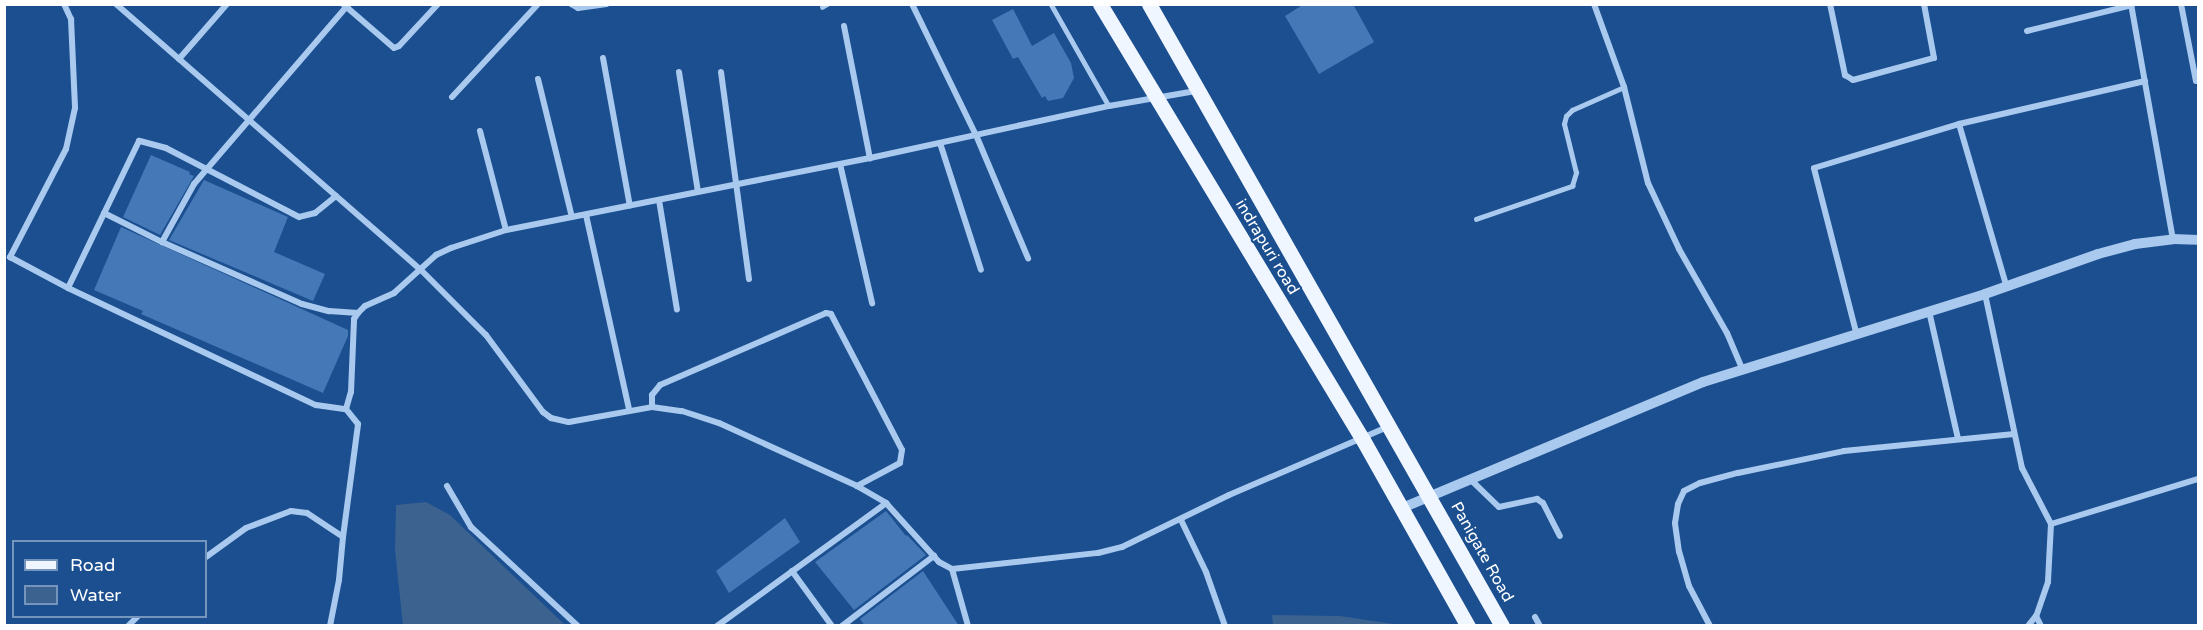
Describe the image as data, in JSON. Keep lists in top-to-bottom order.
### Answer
{
  "streets": {
    "main road": ["indrapuri road", "Panigate Road"]
  },
  "crossings": [
    ["indrapuri road", "Panigate Road"]
  ],
  "legend": ["Road", "Water"]
}
